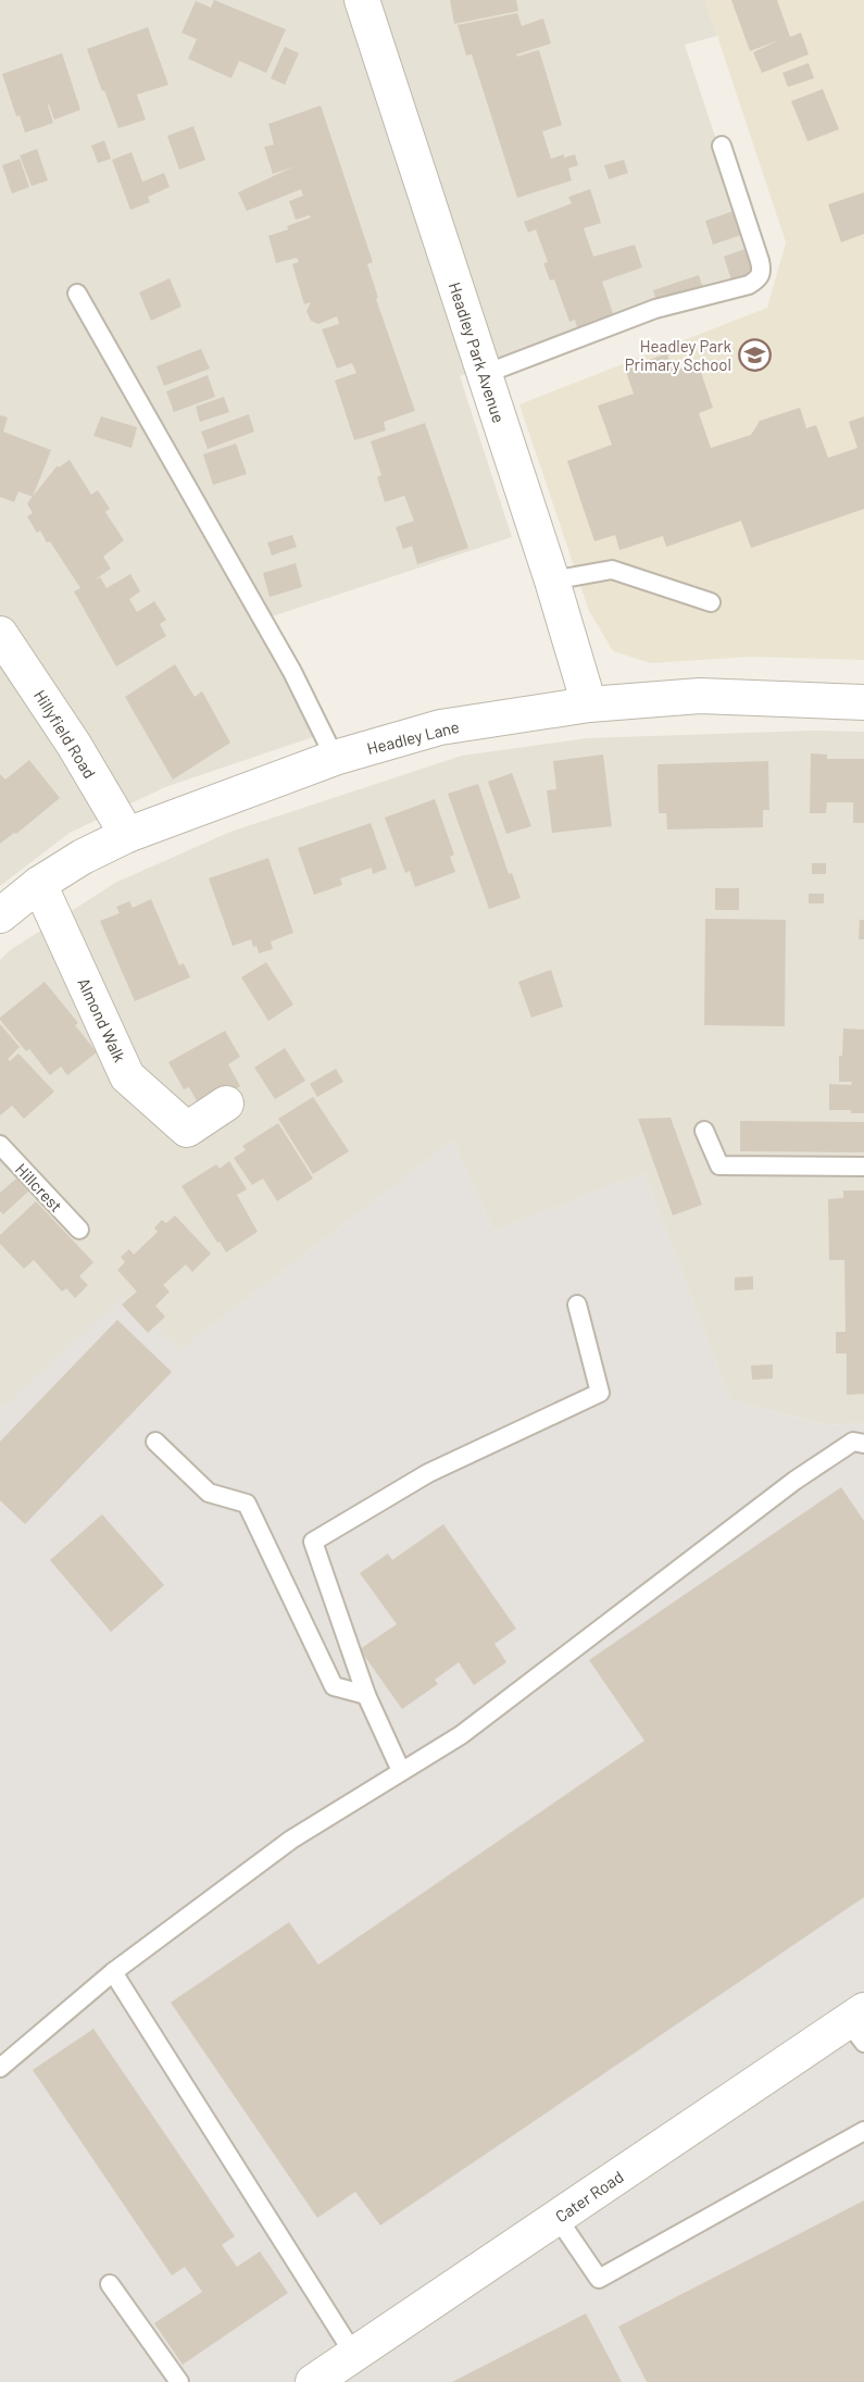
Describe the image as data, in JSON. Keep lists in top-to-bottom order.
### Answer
{
  "streets": {
    "street": [
      "Headley Park Avenue",
      "Hillyfield Road",
      "Headley Lane",
      "Almond Walk",
      "Cater Road"
    ],
    "lane": ["Hillcrest"]
  },
  "crossings": [
    ["Headley Park Avenue", "Headley Lane"],
    ["Hillyfield Road", "Headley Lane"],
    ["Headley Lane", "Almond Walk"]
  ],
  "places": {
    "school or university": ["Headley Park Primary School"]
  }
}
